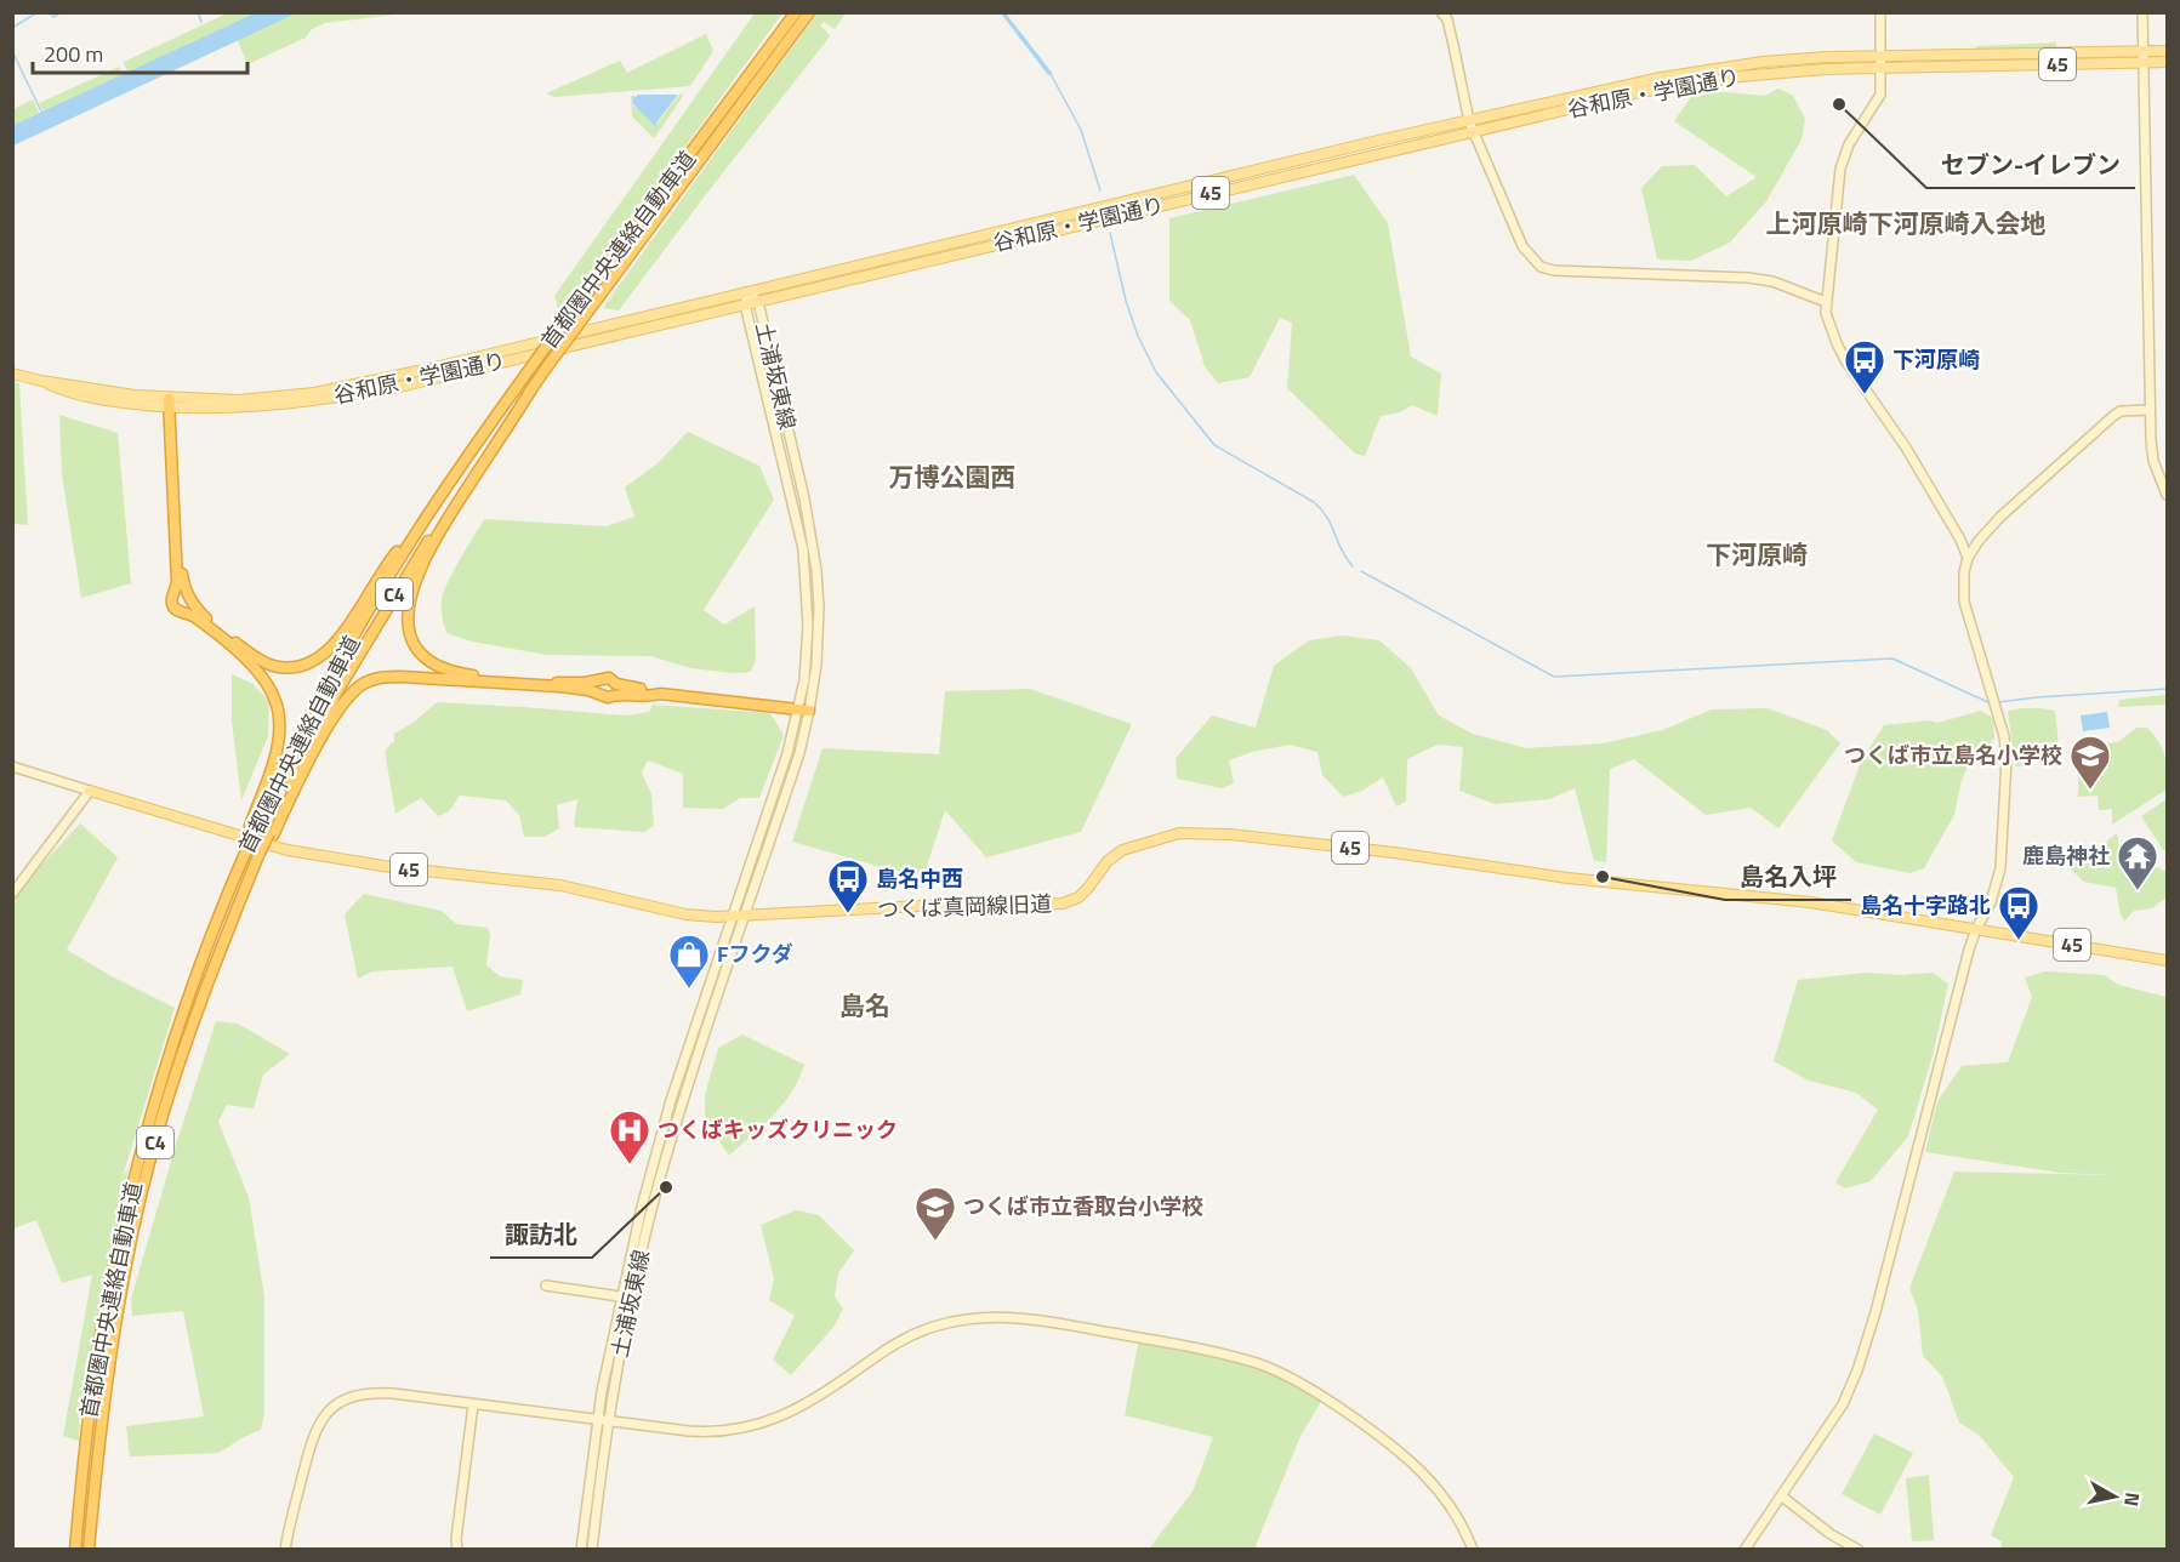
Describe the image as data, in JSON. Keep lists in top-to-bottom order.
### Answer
{
  "streets": {
    "highway": ["首都圏中央連絡自動車道", "C4"],
    "main road": ["45", "谷和原・学園通り", "つくば真岡線旧道"],
    "street": ["土浦坂東線"]
  },
  "crossings": [
    ["谷和原・学園通り", "土浦坂東線"],
    ["土浦坂東線", "つくば真岡線旧道"]
  ],
  "districts": [
    "上河原崎下河原崎入会地",
    "万博公園西",
    "下河原崎",
    "島名"
  ],
  "places": {
    "other": ["セブン-イレブン", "島名入坪", "諏訪北"],
    "bus stop": ["下河原崎", "島名中西", "島名十字路北"],
    "school or university": ["つくば市立島名小学校", "つくば市立香取台小学校"],
    "temple": ["鹿島神社"],
    "shop": ["Fフクダ"],
    "hospital": ["つくばキッズクリニック"]
  },
  "scale_bar": "200 m",
  "north": "right"
}
